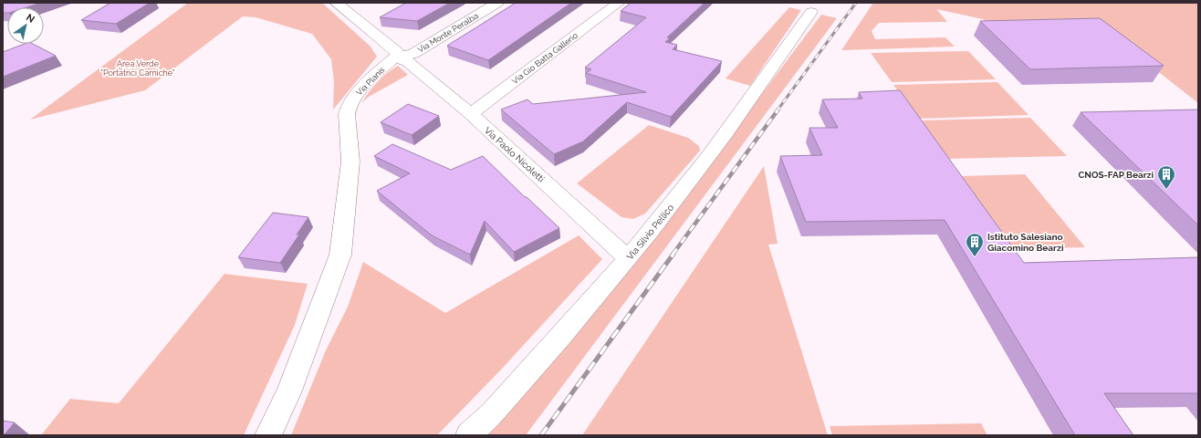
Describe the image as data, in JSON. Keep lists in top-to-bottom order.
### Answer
{
  "streets": {
    "street": [
      "Via Monte Peralba",
      "Via Gio Batta Gallerio",
      "Via Planis",
      "Via Paolo Nicoletti",
      "Via Silvio Pellico"
    ]
  },
  "crossings": [
    ["Via Monte Peralba", "Via Planis"],
    ["Via Monte Peralba", "Via Paolo Nicoletti"],
    ["Via Gio Batta Gallerio", "Via Paolo Nicoletti"],
    ["Via Planis", "Via Paolo Nicoletti"],
    ["Via Paolo Nicoletti", "Via Silvio Pellico"]
  ],
  "parks": ["Area Verde \"Portatrici Carniche\""],
  "places": {
    "building": ["CNOS-FAP Bearzi", "Istituto Salesiano Giacomino Bearzi"]
  },
  "north": "top right"
}
